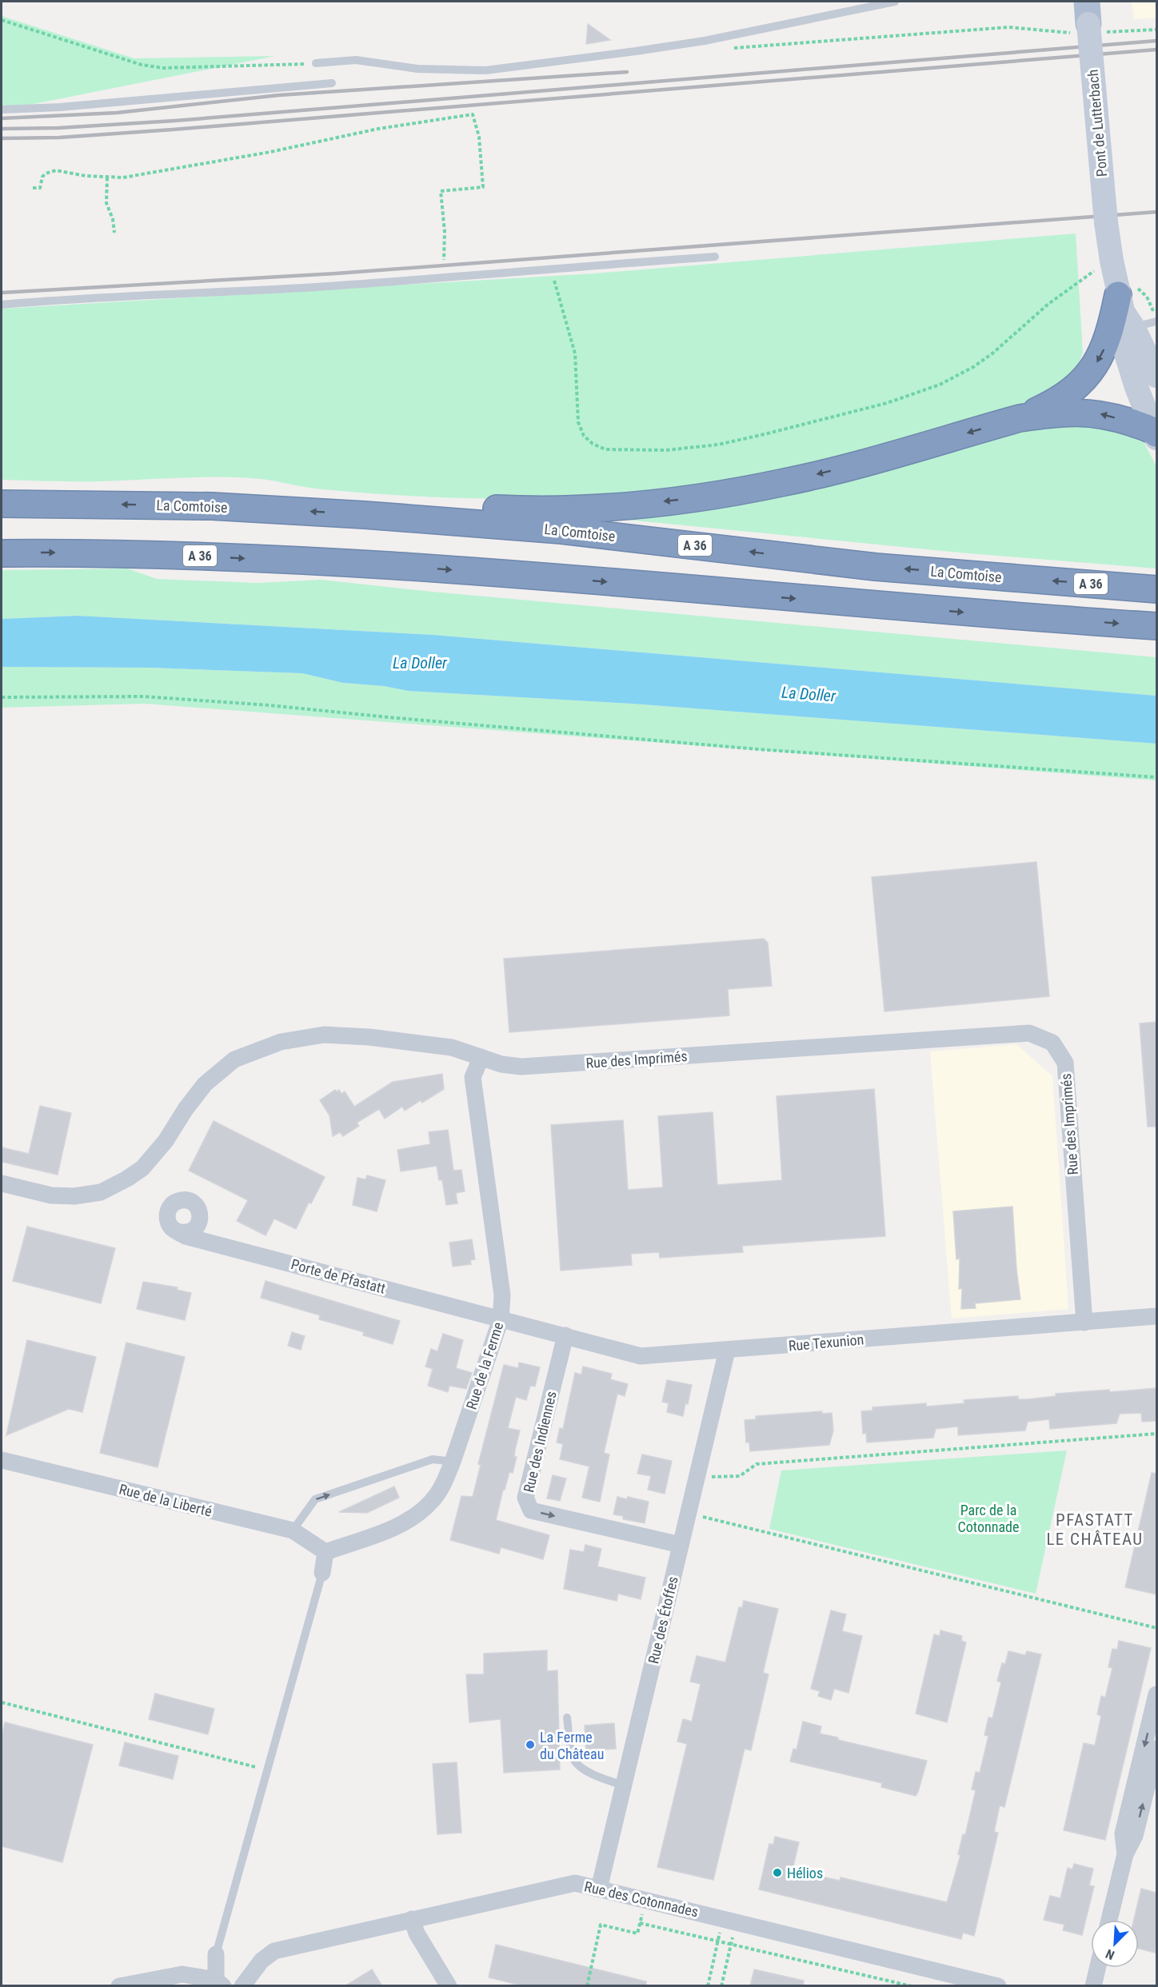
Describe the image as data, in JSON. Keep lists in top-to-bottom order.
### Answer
{
  "streets": {
    "highway": ["La Comtoise", "A 36"],
    "main road": ["Pont de Lutterbach"],
    "street": [
      "Rue des Imprimés",
      "Porte de Pfastatt",
      "Rue Texunion",
      "Rue de la Ferme",
      "Rue des Indiennes",
      "Rue de la Liberté",
      "Rue des Étoffes",
      "Rue des Cotonnades"
    ]
  },
  "crossings": [
    ["Rue des Imprimés", "Rue Texunion"],
    ["Rue des Imprimés", "Rue de la Ferme"],
    ["Porte de Pfastatt", "Rue Texunion"],
    ["Porte de Pfastatt", "Rue de la Ferme"],
    ["Rue Texunion", "Rue de la Ferme"],
    ["Rue Texunion", "Rue des Indiennes"],
    ["Rue Texunion", "Rue des Étoffes"],
    ["Rue de la Ferme", "Rue de la Liberté"],
    ["Rue des Indiennes", "Rue des Étoffes"],
    ["Rue des Étoffes", "Rue des Cotonnades"]
  ],
  "districts": ["PFASTATT LE CHÂTEAU"],
  "water": ["La Doller"],
  "parks": ["Parc de la Cotonnade"],
  "places": ["La Ferme du Château", "Hélios"],
  "north": "bottom left"
}
